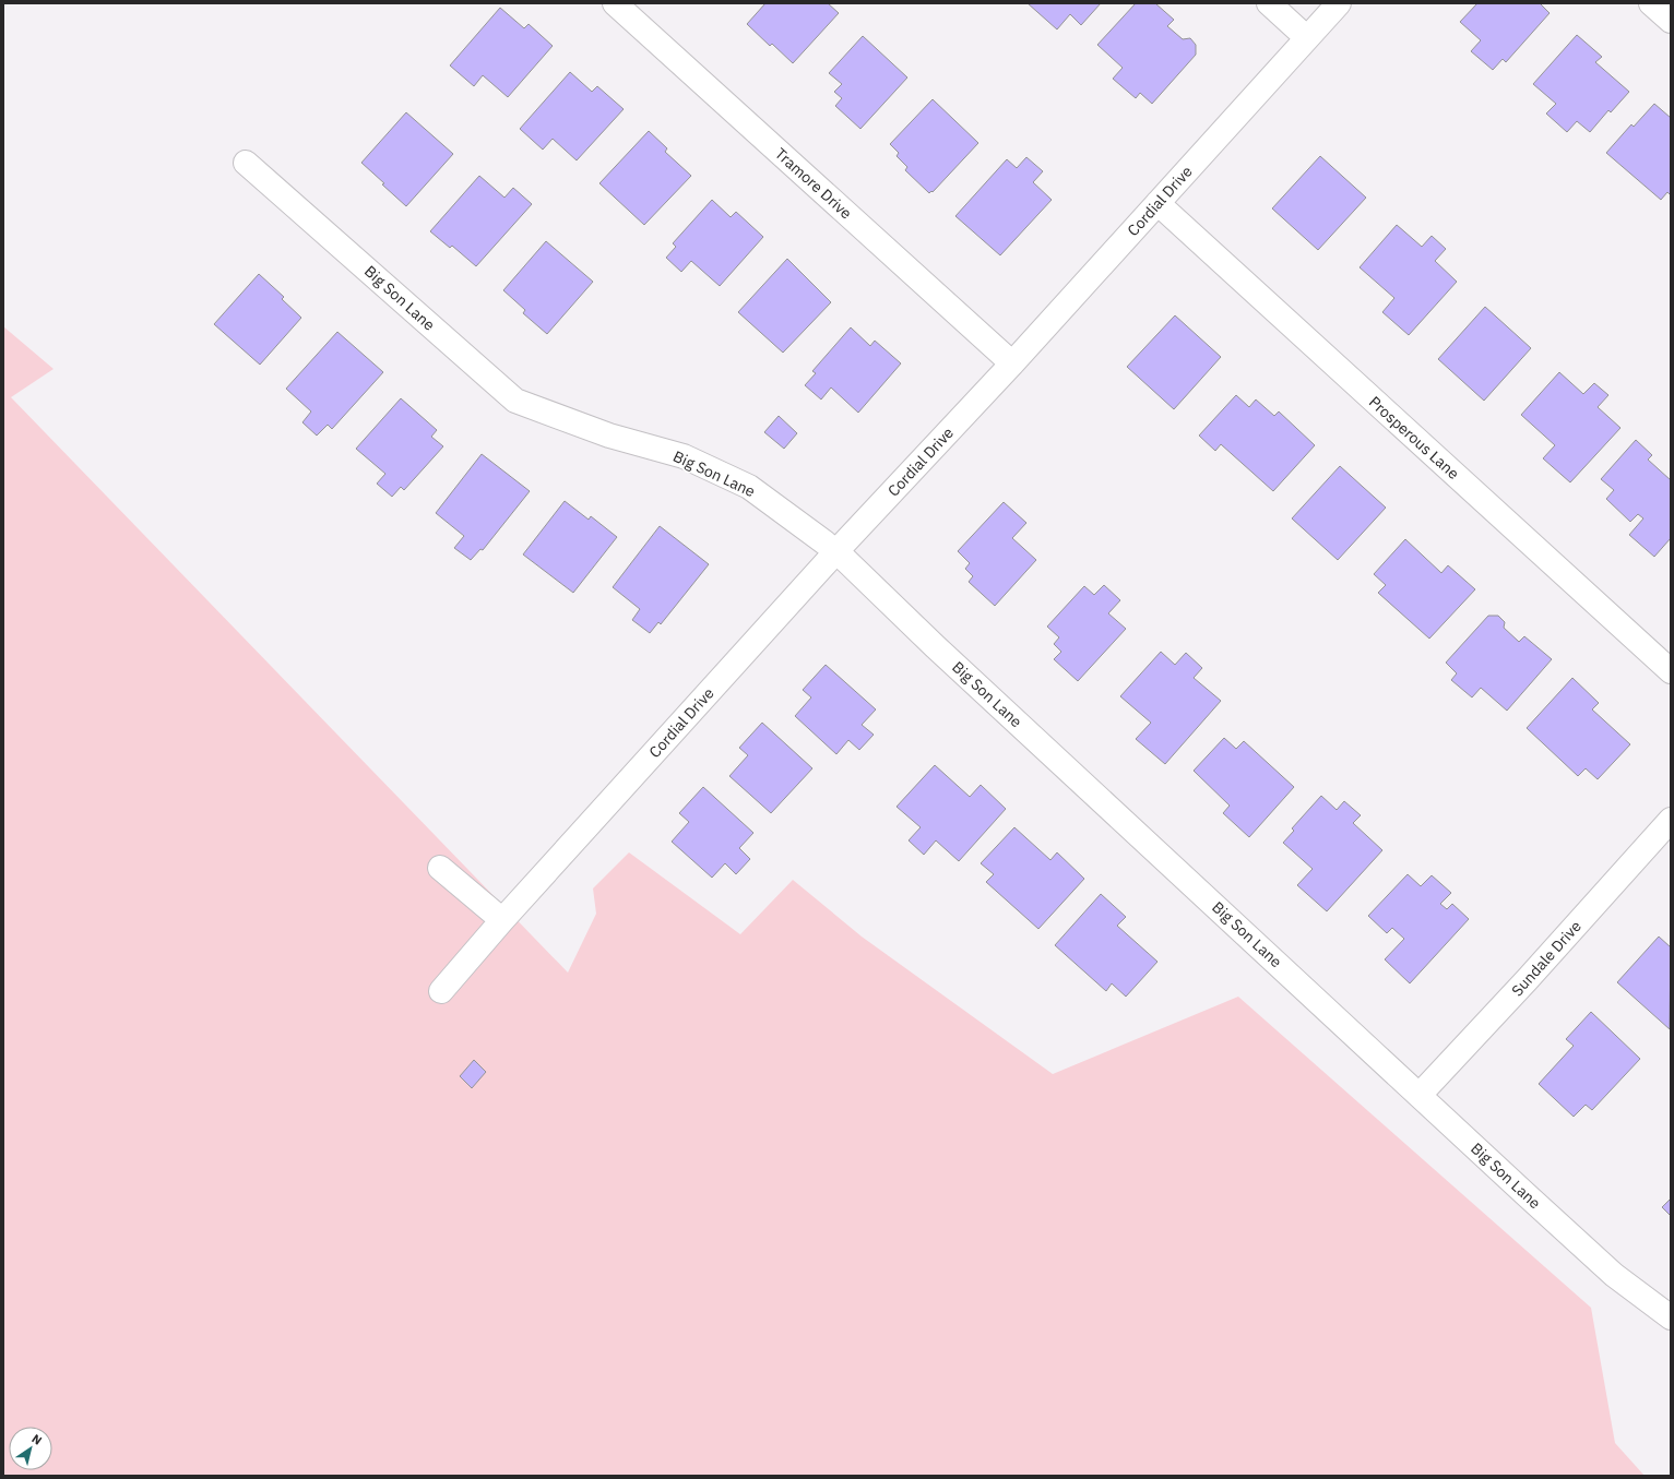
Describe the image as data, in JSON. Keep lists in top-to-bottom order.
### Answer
{
  "streets": {
    "street": [
      "Tramore Drive",
      "Cordial Drive",
      "Big Son Lane",
      "Prosperous Lane",
      "Sundale Drive"
    ]
  },
  "crossings": [
    ["Tramore Drive", "Cordial Drive"],
    ["Cordial Drive", "Big Son Lane"],
    ["Cordial Drive", "Prosperous Lane"],
    ["Big Son Lane", "Sundale Drive"]
  ],
  "north": "top right"
}
